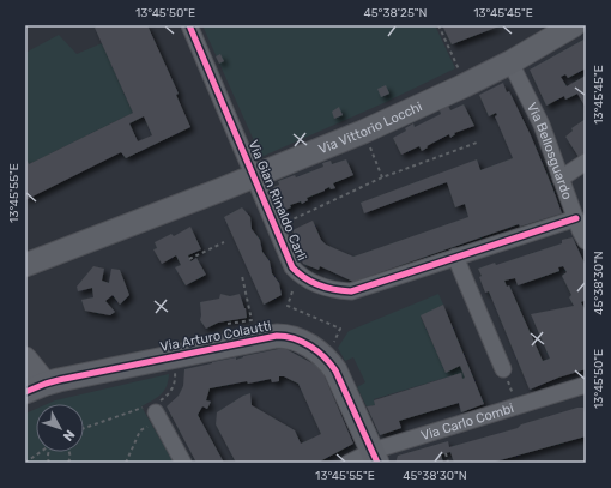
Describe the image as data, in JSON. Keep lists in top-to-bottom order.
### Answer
{
  "streets": {
    "main road": ["Via Vittorio Locchi", "Via Arturo Colautti"],
    "street": ["Via Bellosguardo", "Via Gian Rinaldo Carli", "Via Carlo Combi"]
  },
  "crossings": [
    ["Via Vittorio Locchi", "Via Bellosguardo"],
    ["Via Vittorio Locchi", "Via Gian Rinaldo Carli"],
    ["Via Bellosguardo", "Via Gian Rinaldo Carli"],
    ["Via Arturo Colautti", "Via Carlo Combi"]
  ],
  "north": "bottom right",
  "coordinates": [
    "13°45'50\"E",
    "45°38'25\"N",
    "13°45'45\"E",
    "13°45'55\"E",
    "45°38'30\"N"
  ]
}
